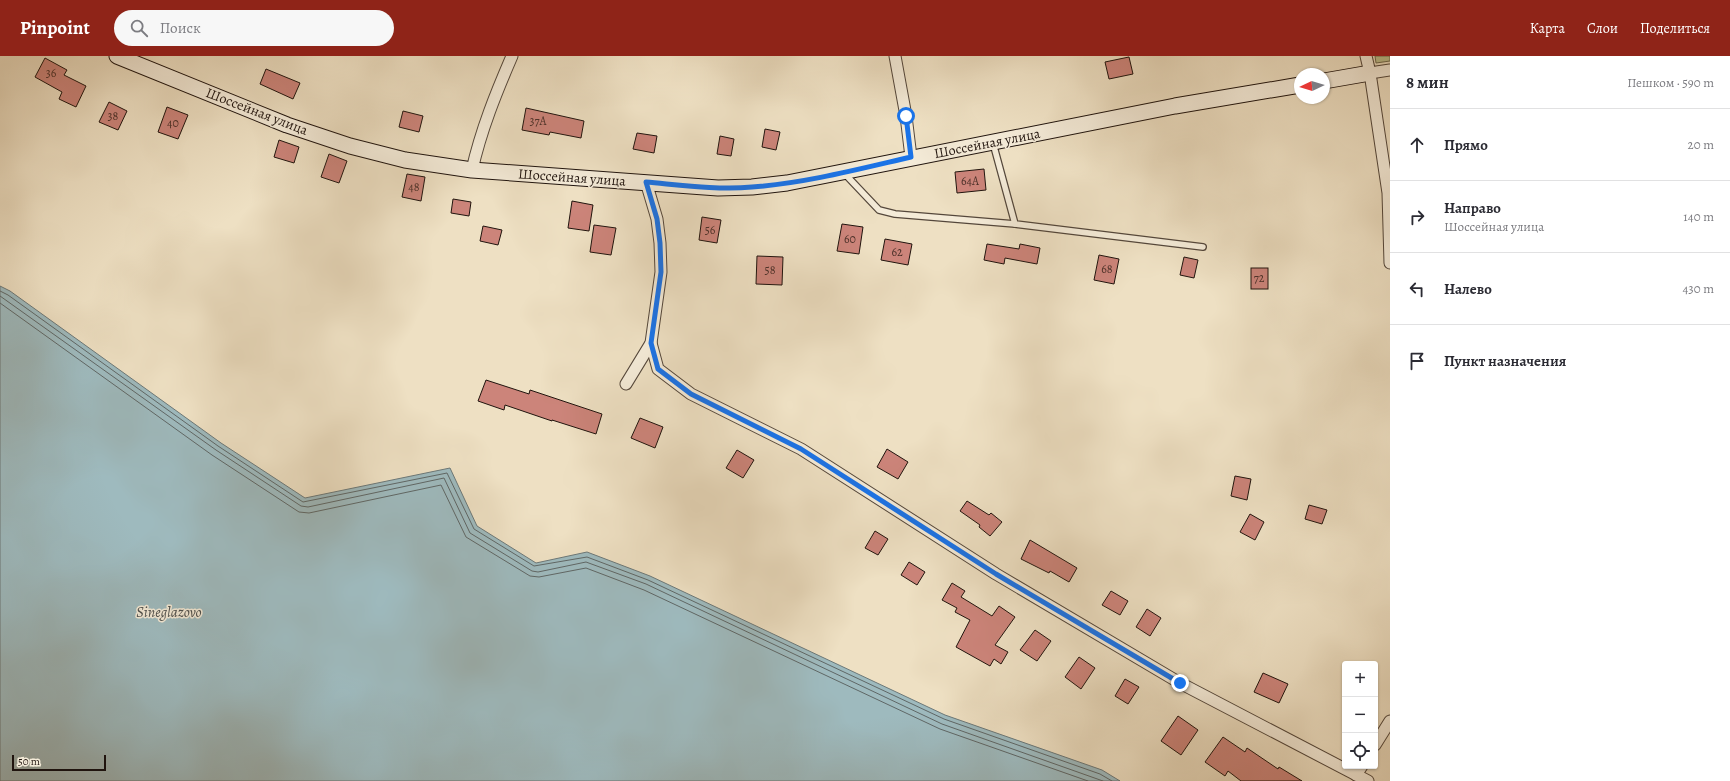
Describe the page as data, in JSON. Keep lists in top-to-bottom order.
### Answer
{
  "streets": {
    "street": ["Шоссейная улица"]
  },
  "water": ["Sineglazovo"],
  "house_numbers": [
    "36",
    "38",
    "37А",
    "40",
    "64А",
    "48",
    "56",
    "60",
    "62",
    "68",
    "58",
    "72"
  ],
  "scale_bar": "50 m",
  "north": "left",
  "page": {
    "header": "Pinpoint",
    "search": "Поиск",
    "nav": ["Карта", "Слои", "Поделиться"],
    "heading": ["8 мин", "Пешком · 590 m"],
    "list": [
      ["Прямо", "20 m"],
      ["Направо", "Шоссейная улица", "140 m"],
      ["Налево", "430 m"],
      "Пункт назначения"
    ],
    "map_buttons": ["+", "−"],
    "scale": "50 m"
  }
}
